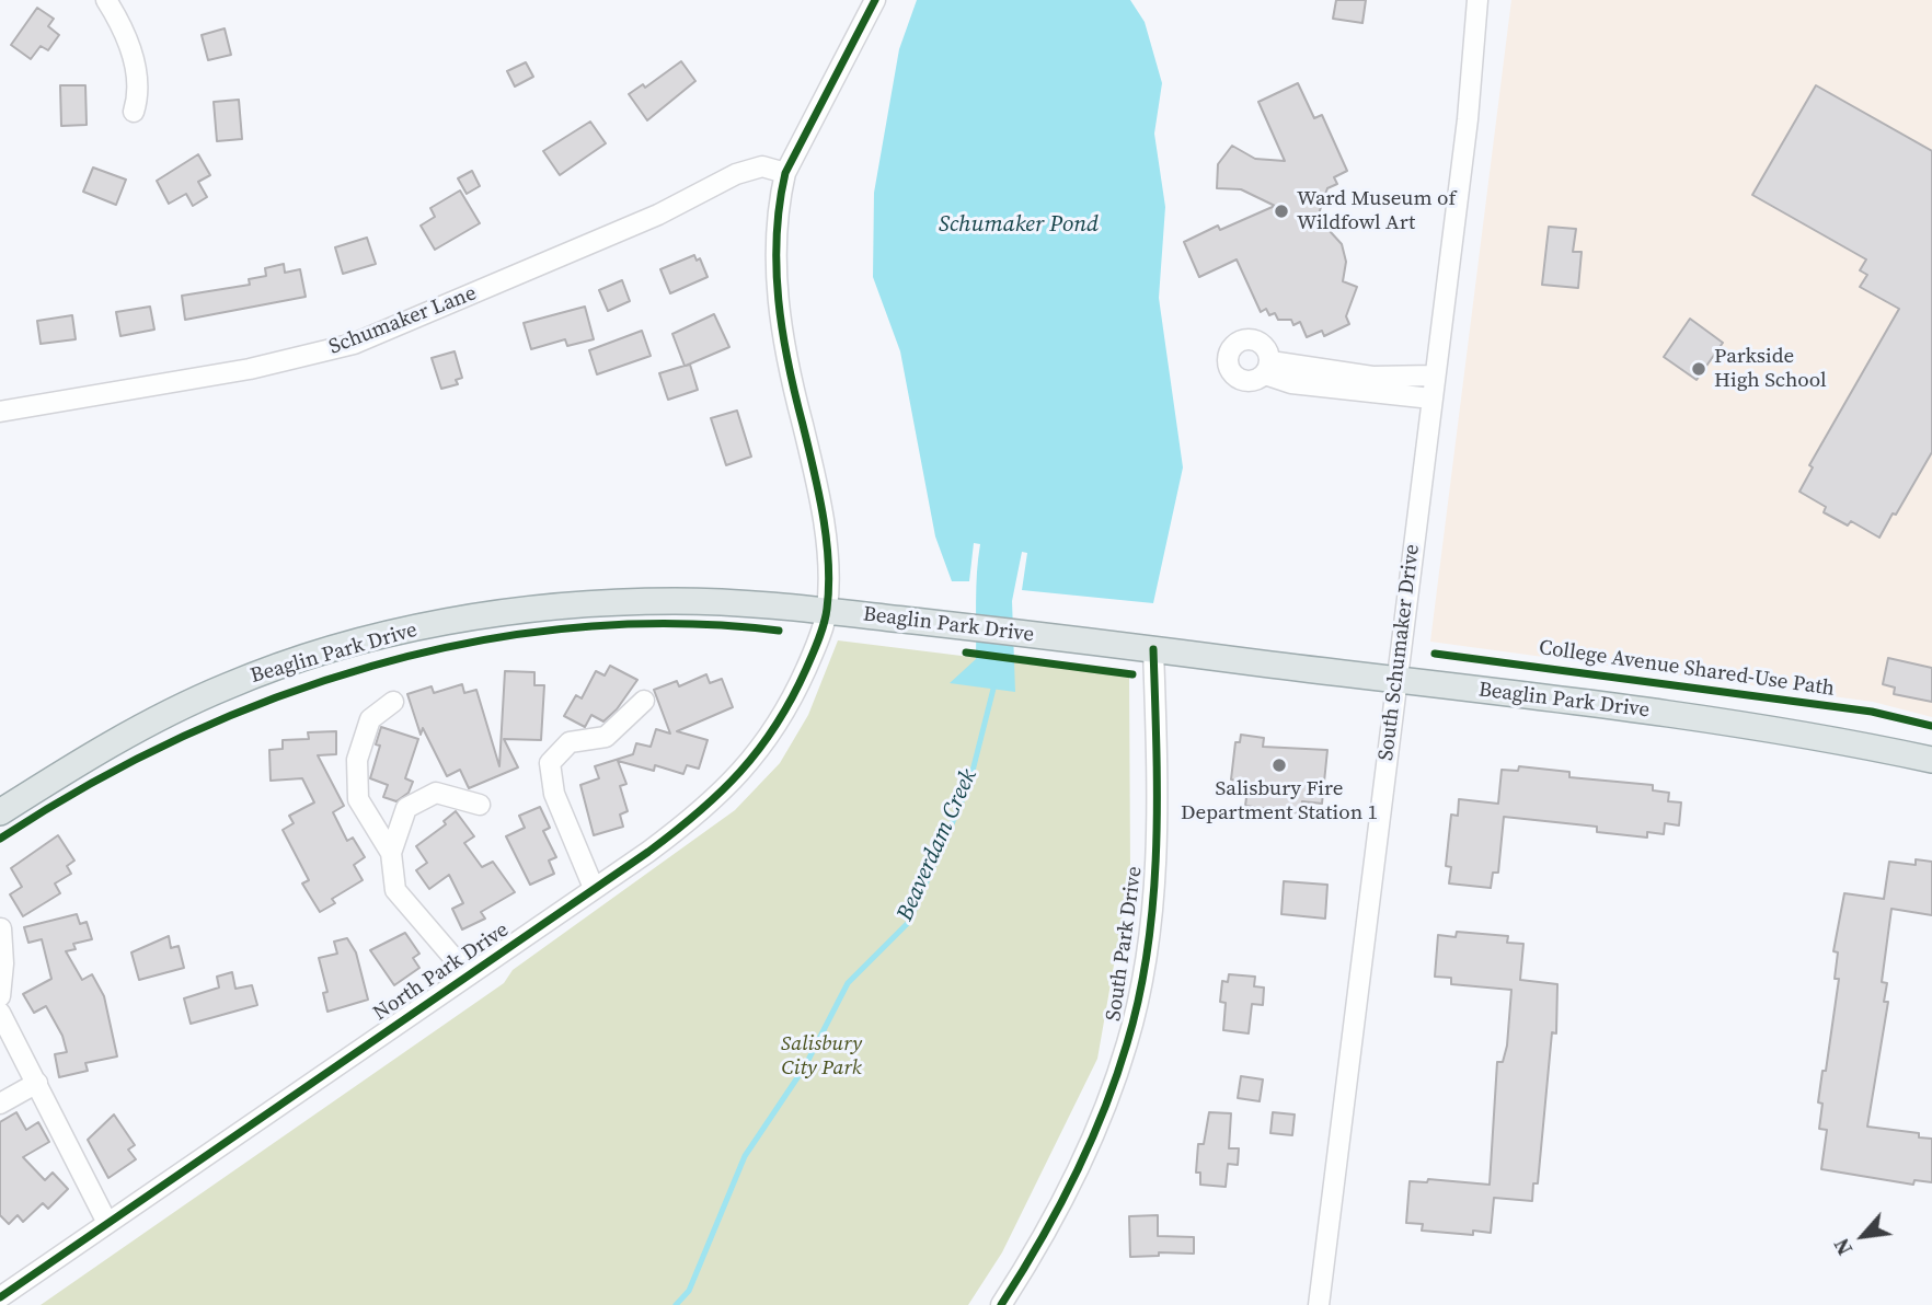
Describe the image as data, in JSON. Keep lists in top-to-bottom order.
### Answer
{
  "streets": {
    "main road": ["Beaglin Park Drive"],
    "street": [
      "Schumaker Lane",
      "South Schumaker Drive",
      "South Park Drive",
      "North Park Drive"
    ],
    "cycle path": ["College Avenue Shared-Use Path"]
  },
  "crossings": [
    ["Beaglin Park Drive", "South Schumaker Drive"],
    ["Beaglin Park Drive", "South Park Drive"],
    ["Beaglin Park Drive", "North Park Drive"]
  ],
  "water": ["Schumaker Pond", "Beaverdam Creek"],
  "parks": ["Salisbury City Park"],
  "places": ["Ward Museum of Wildfowl Art", "Parkside High School", "Salisbury Fire Department Station 1"],
  "north": "bottom left"
}
